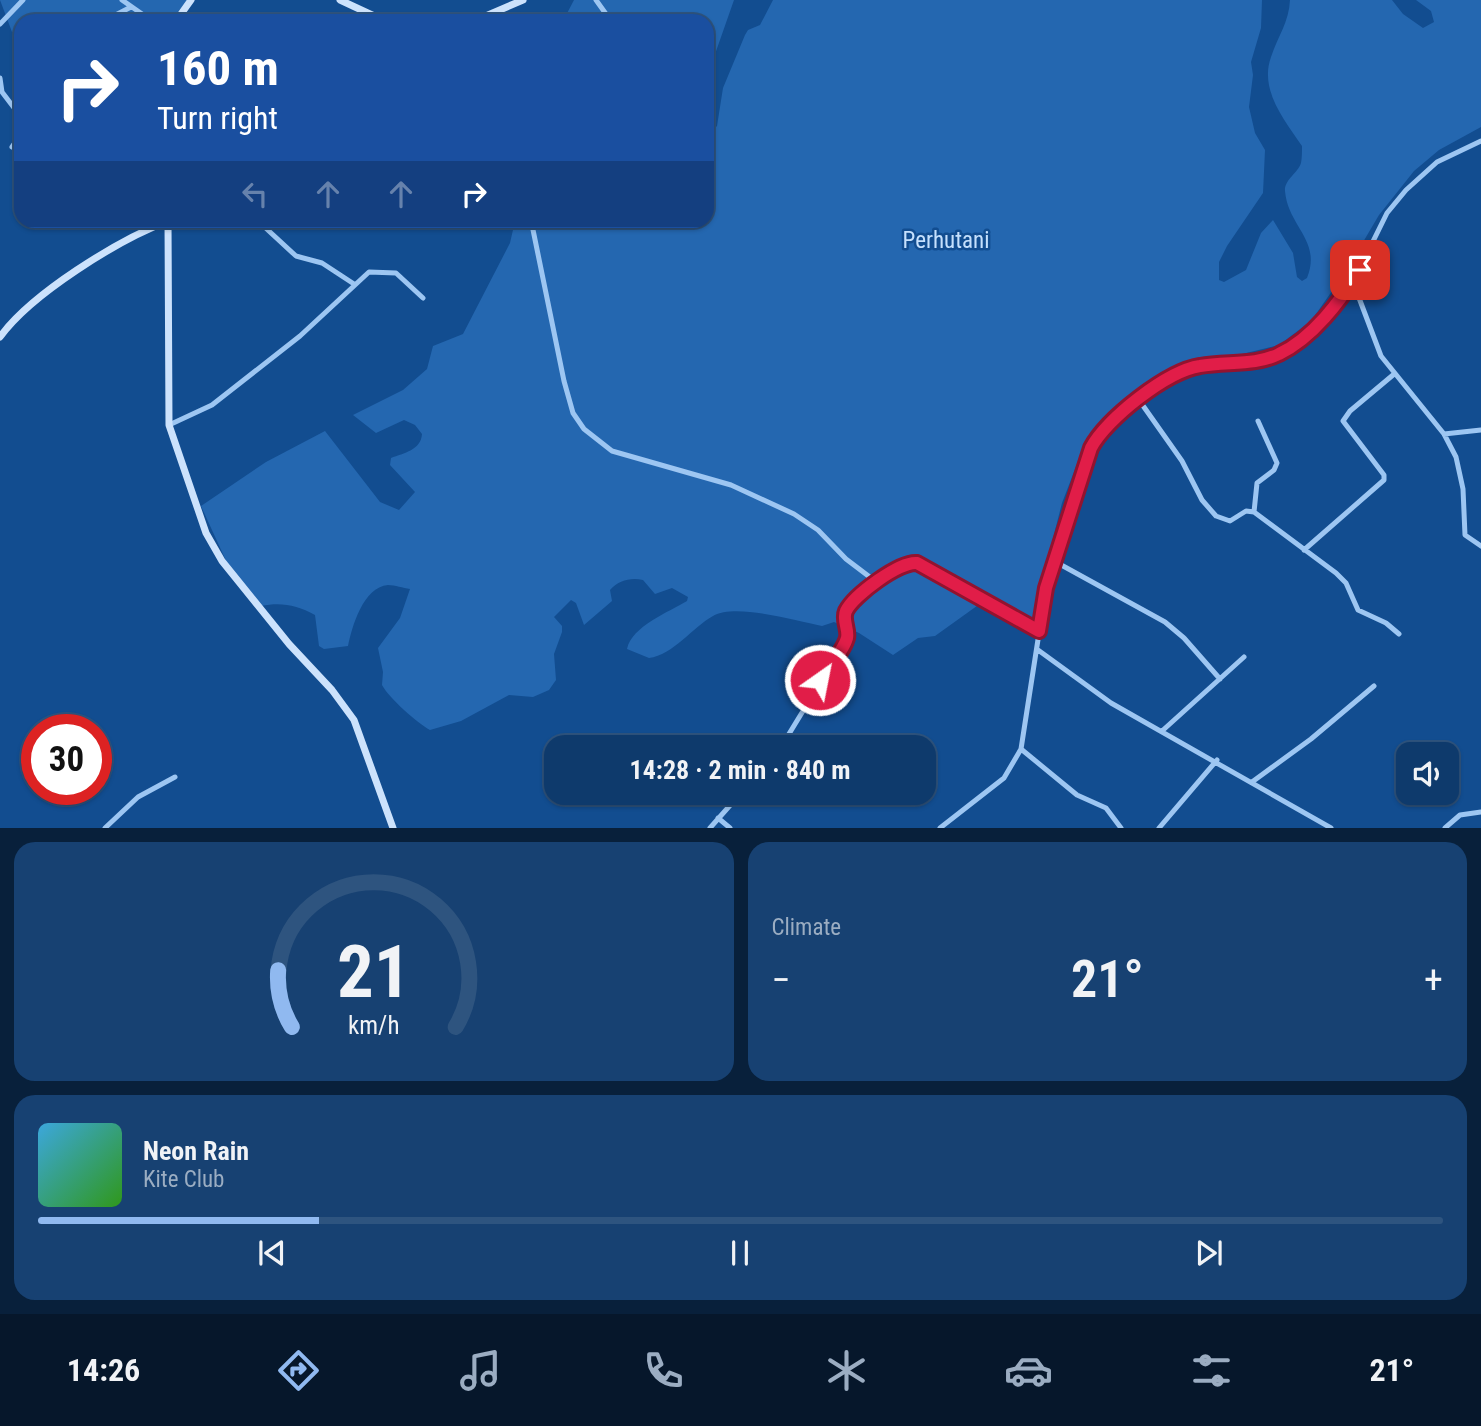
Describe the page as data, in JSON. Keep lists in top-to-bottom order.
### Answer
{
  "parks": ["Perhutani"],
  "page": {
    "turn": ["160 m", "Turn right"],
    "limit": "30",
    "trip": "14:28 · 2 min · 840 m",
    "tile": "Climate",
    "heat": ["−", "21°", "+"],
    "song": ["Neon Rain", "Kite Club"],
    "tabs": ["14:26", "21°"],
    "gauge": ["21", "km/h"]
  }
}
